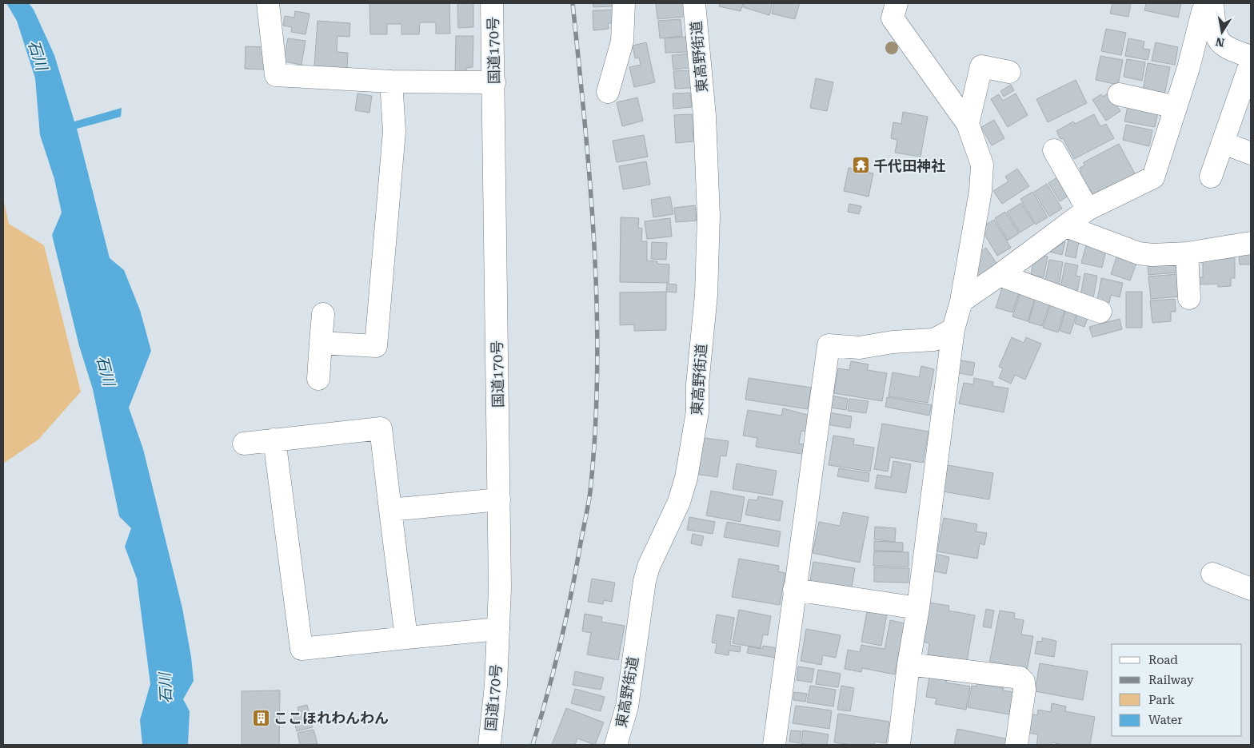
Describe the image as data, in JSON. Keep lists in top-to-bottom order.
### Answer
{
  "streets": {
    "main road": ["国道170号", "東高野街道"]
  },
  "water": ["石川"],
  "places": {
    "temple": ["千代田神社"],
    "building": ["ここほれわんわん"]
  },
  "legend": [
    "Road",
    "Railway",
    "Park",
    "Water"
  ],
  "north": "bottom"
}
